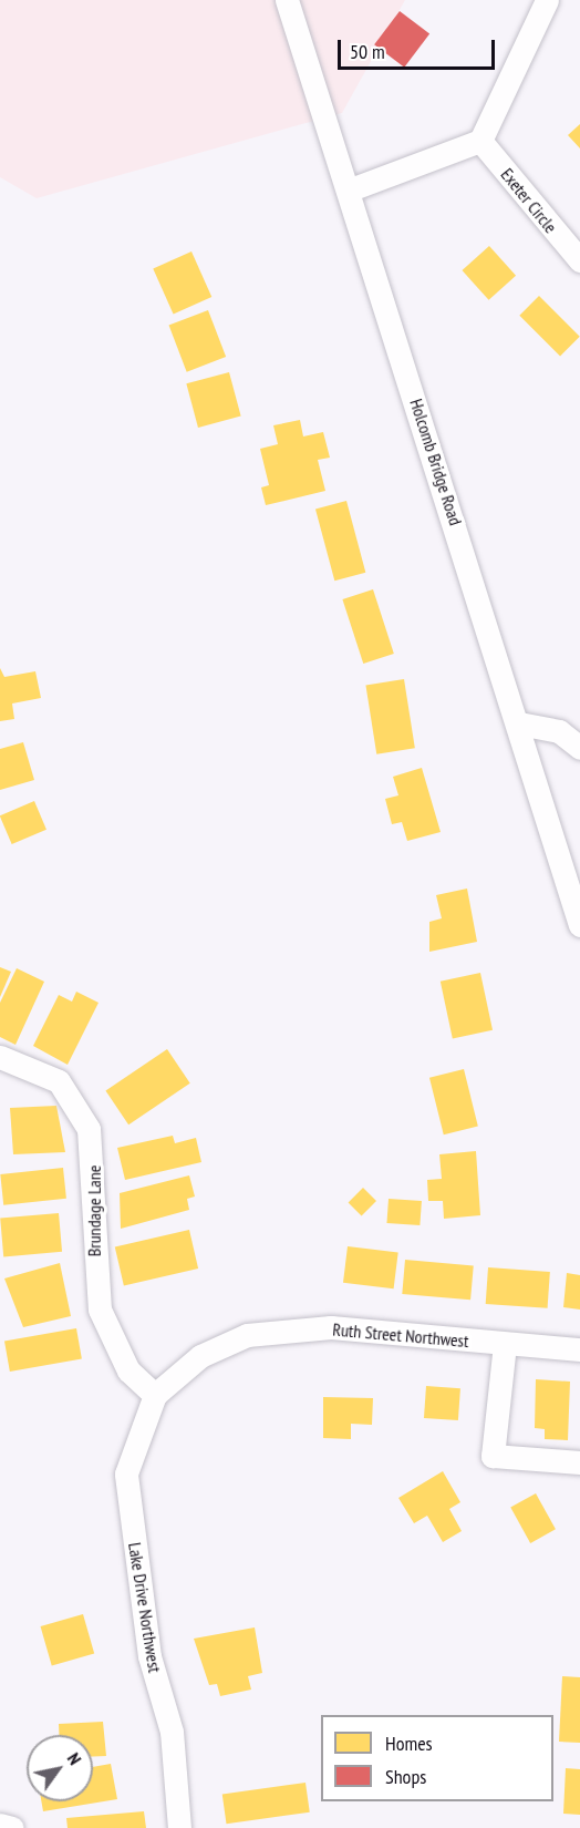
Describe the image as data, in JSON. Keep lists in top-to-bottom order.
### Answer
{
  "streets": {
    "street": [
      "Exeter Circle",
      "Holcomb Bridge Road",
      "Brundage Lane",
      "Ruth Street Northwest",
      "Lake Drive Northwest"
    ]
  },
  "crossings": [
    ["Brundage Lane", "Ruth Street Northwest"],
    ["Ruth Street Northwest", "Lake Drive Northwest"]
  ],
  "legend": ["Homes", "Shops"],
  "scale_bar": "50 m",
  "north": "top right"
}
